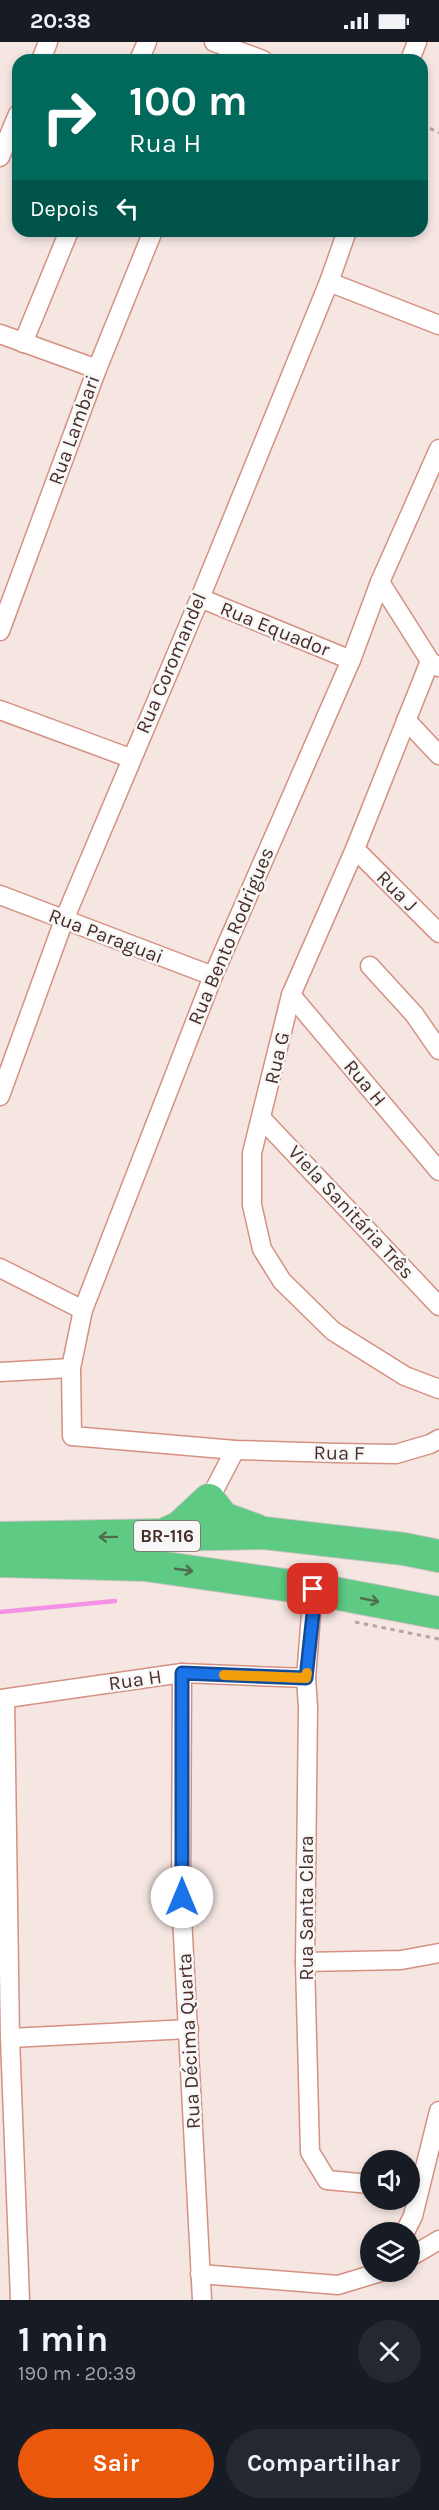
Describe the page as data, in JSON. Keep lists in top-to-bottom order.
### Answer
{
  "streets": {
    "highway": ["BR-116"],
    "street": [
      "Rua Lambari",
      "Rua Equador",
      "Rua Coromandel",
      "Rua J",
      "Rua Paraguai",
      "Rua Bento Rodrigues",
      "Rua G",
      "Rua H",
      "Viela Sanitária Três",
      "Rua F",
      "Rua Santa Clara",
      "Rua Décima Quarta"
    ]
  },
  "crossings": [
    ["Rua Equador", "Rua Coromandel"],
    ["Rua Equador", "Rua Bento Rodrigues"],
    ["Rua Coromandel", "Rua Paraguai"],
    ["Rua J", "Rua G"],
    ["Rua Paraguai", "Rua Bento Rodrigues"],
    ["Rua Bento Rodrigues", "Rua F"],
    ["Rua G", "Rua H"],
    ["Rua G", "Viela Sanitária Três"],
    ["Rua H", "Rua Santa Clara"],
    ["Rua H", "Rua Décima Quarta"],
    ["BR-116", "Rua Santa Clara"]
  ],
  "page": {
    "status": "20:38",
    "turn": ["100 m", "Rua H"],
    "then": "Depois",
    "heading": ["1 min", "190 m · 20:39"],
    "buttons": ["Sair", "Compartilhar"]
  }
}
